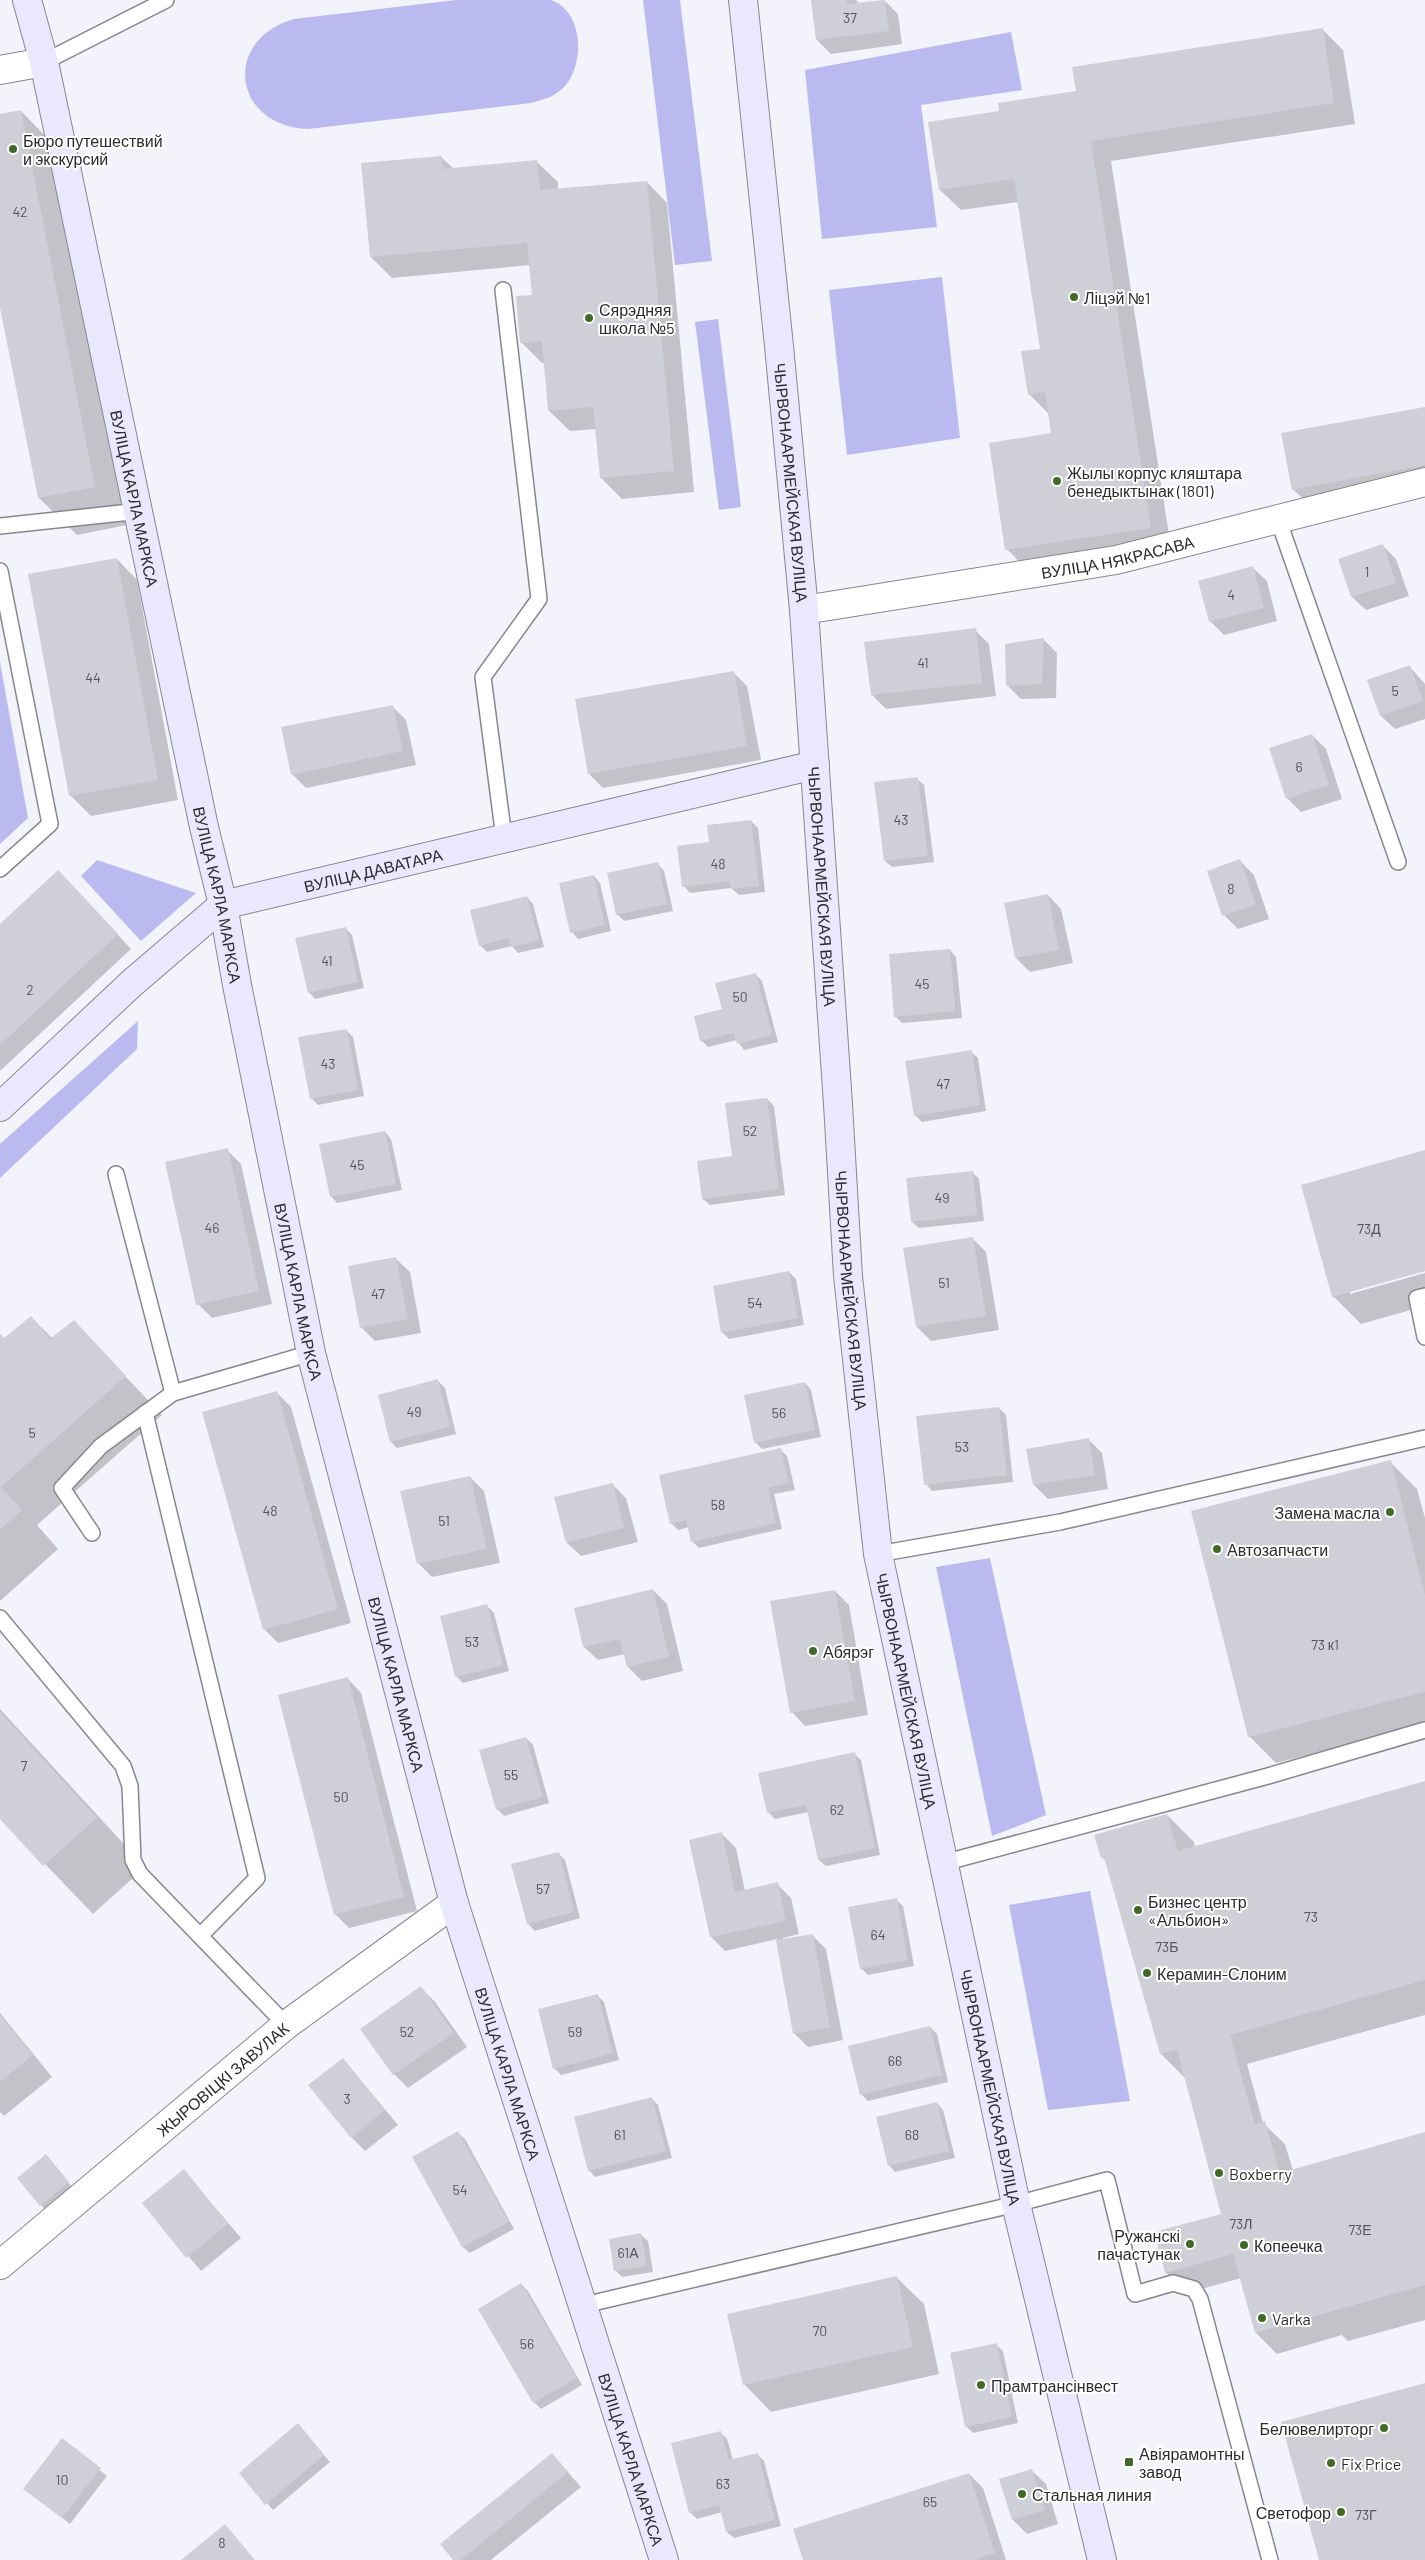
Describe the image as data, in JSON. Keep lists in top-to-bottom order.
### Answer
{
  "streets": {
    "street": [
      "ЧЫРВОНААРМЕЙСКАЯ ВУЛІЦА",
      "ВУЛІЦА КАРЛА МАРКСА",
      "ВУЛІЦА НЯКРАСАВА",
      "ВУЛІЦА ДАВАТАРА",
      "ЖЫРОВІЦКІ ЗАВУЛАК"
    ]
  },
  "crossings": [
    ["ЧЫРВОНААРМЕЙСКАЯ ВУЛІЦА", "ВУЛІЦА НЯКРАСАВА"],
    ["ЧЫРВОНААРМЕЙСКАЯ ВУЛІЦА", "ВУЛІЦА ДАВАТАРА"],
    ["ВУЛІЦА КАРЛА МАРКСА", "ВУЛІЦА ДАВАТАРА"],
    ["ВУЛІЦА КАРЛА МАРКСА", "ЖЫРОВІЦКІ ЗАВУЛАК"]
  ],
  "places": {
    "other": [
      "Бюро путешествий и экскурсий",
      "Ліцэй №1",
      "Сярэдняя школа №5",
      "Жылы корпус кляштара бенедыктынак (1801)",
      "Замена масла",
      "Автозапчасти",
      "Абярэг",
      "Бизнес центр «Альбион»",
      "Керамин-Слоним",
      "Boxberry",
      "Ружанскі пачастунак",
      "Копеечка",
      "Varka",
      "Прамтрансінвест",
      "Белювелирторг",
      "Fix Price",
      "Стальная линия",
      "Светофор"
    ],
    "transit": ["Авіярамонтны завод"]
  },
  "house_numbers": [
    "37",
    "42",
    "1",
    "4",
    "41",
    "44",
    "5",
    "6",
    "43",
    "48",
    "8",
    "41",
    "45",
    "2",
    "50",
    "43",
    "47",
    "52",
    "45",
    "49",
    "46",
    "73Д",
    "51",
    "47",
    "54",
    "49",
    "56",
    "5",
    "53",
    "58",
    "48",
    "51",
    "53",
    "73 к1",
    "7",
    "55",
    "50",
    "62",
    "57",
    "73",
    "64",
    "73Б",
    "52",
    "59",
    "66",
    "3",
    "61",
    "68",
    "54",
    "73Л",
    "73Е",
    "61А",
    "70",
    "56",
    "10",
    "63",
    "65",
    "73Г",
    "8"
  ]
}
